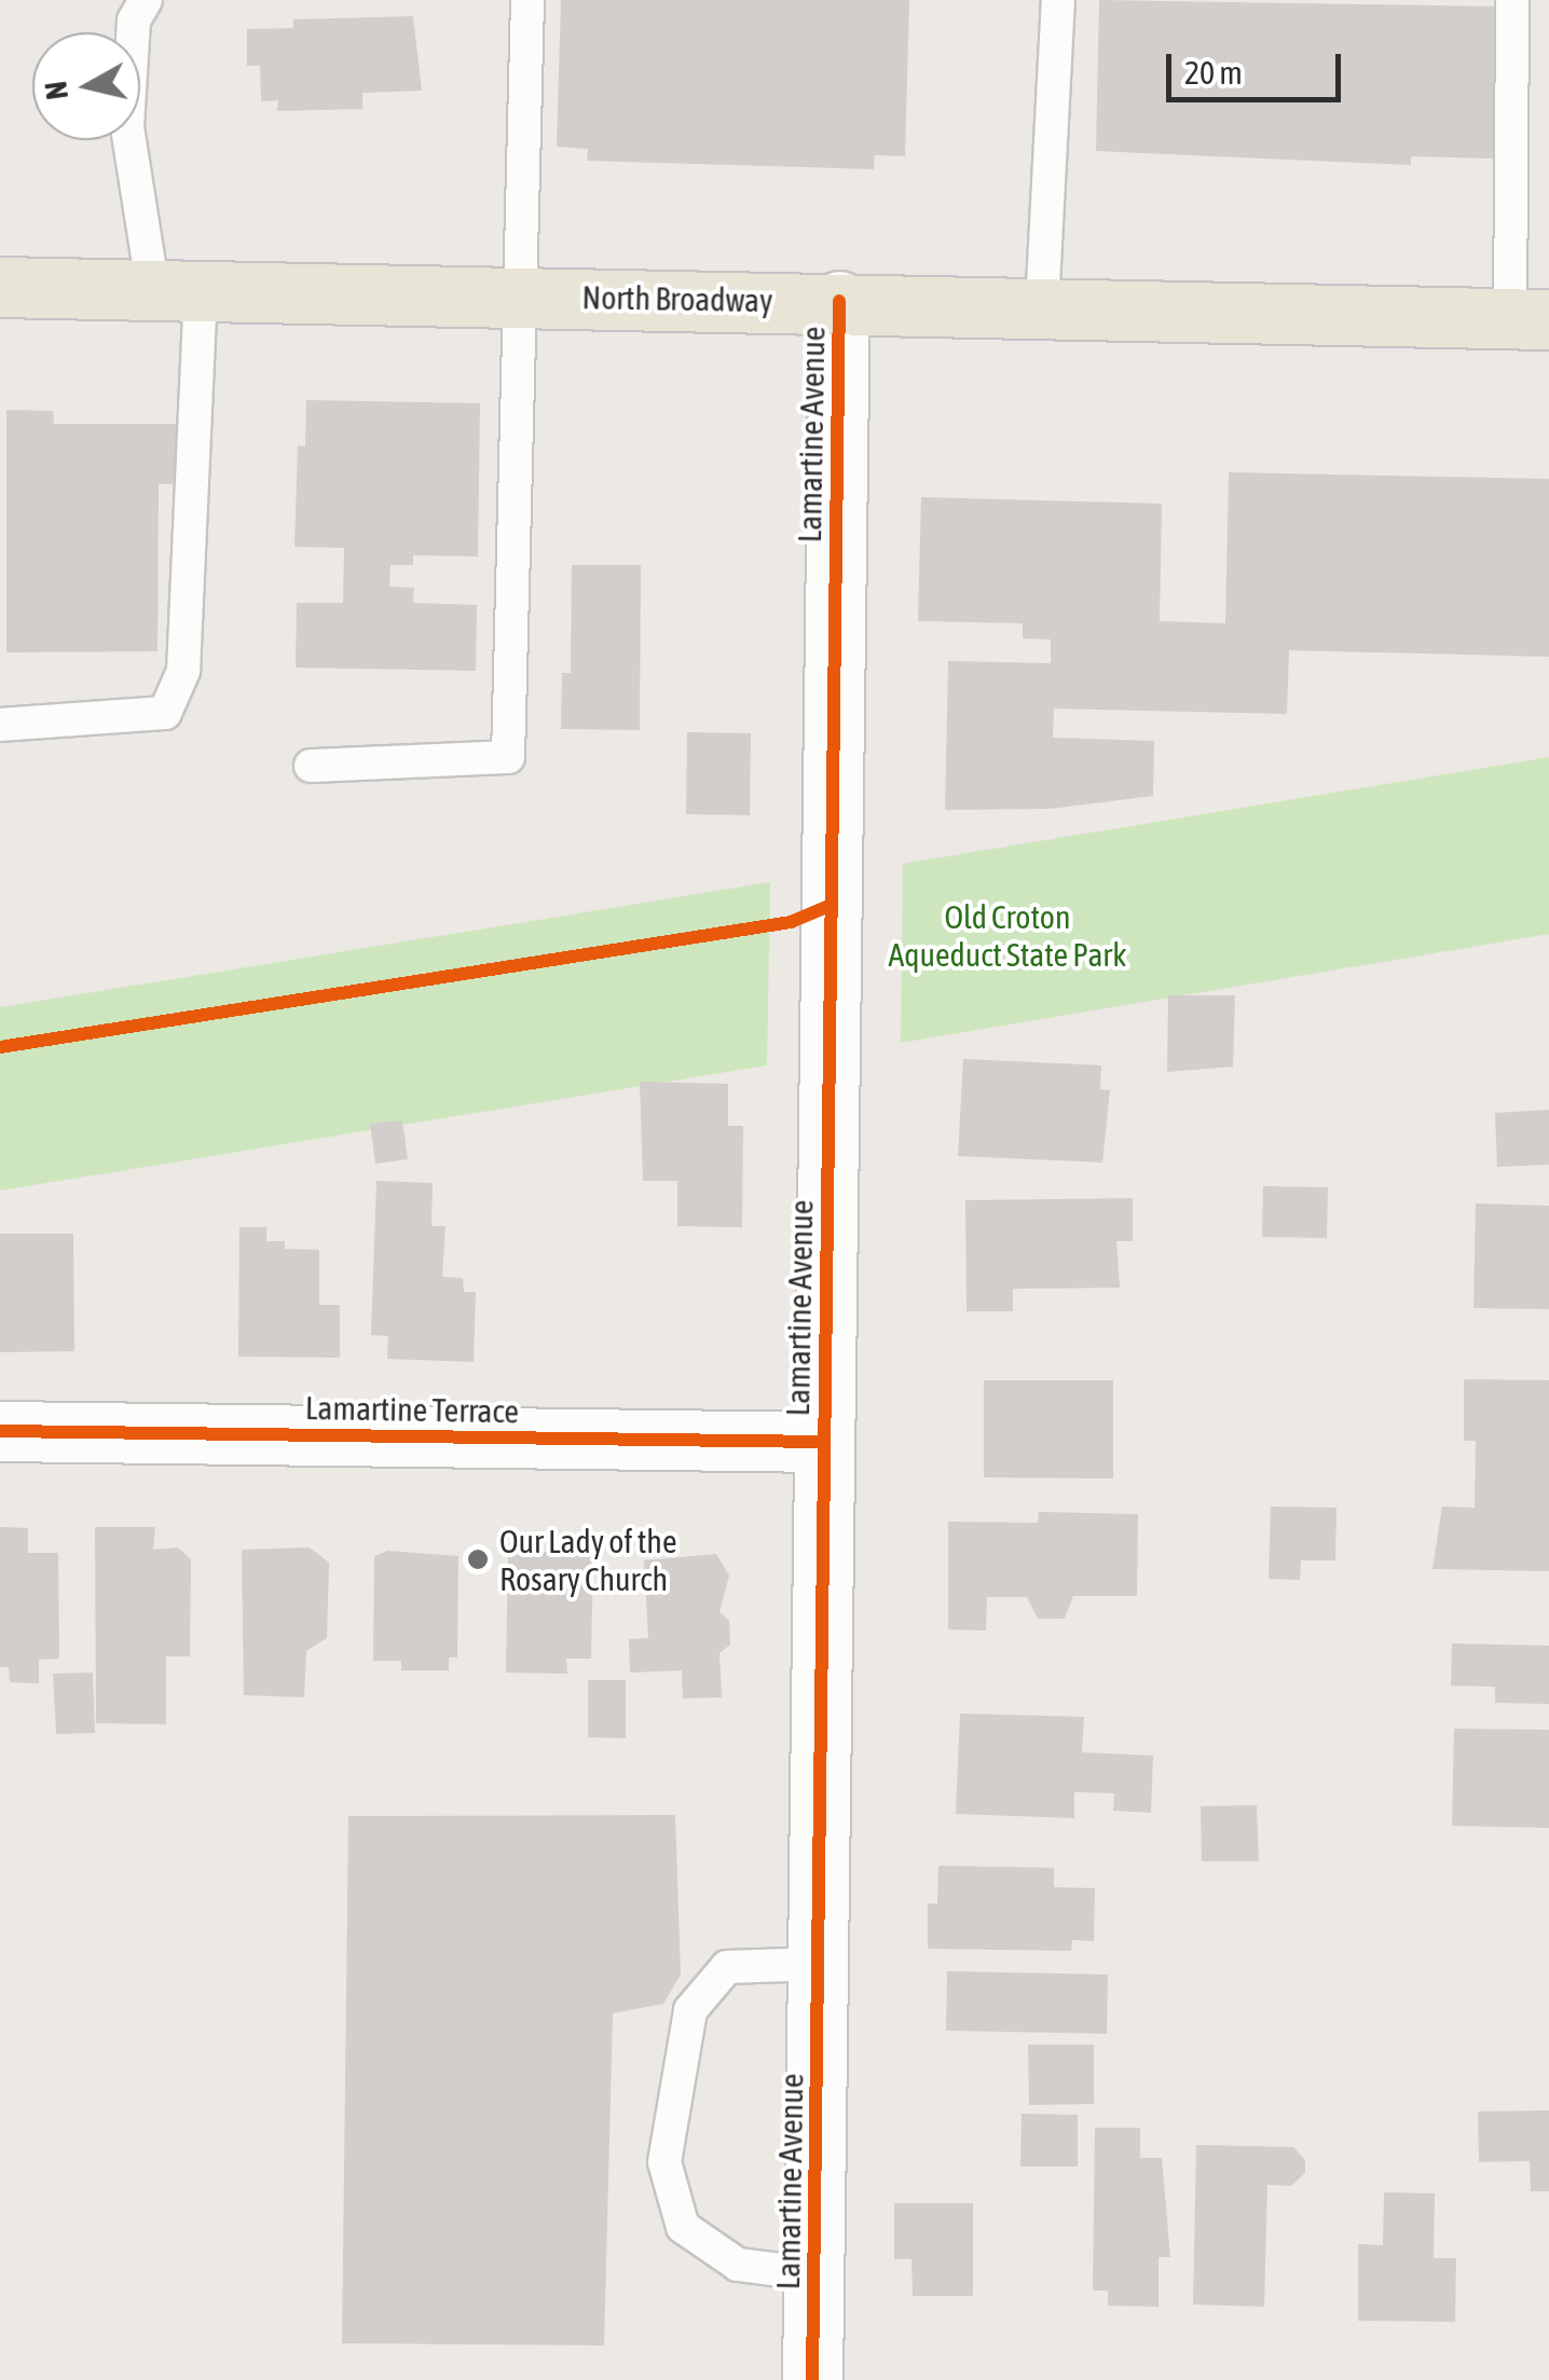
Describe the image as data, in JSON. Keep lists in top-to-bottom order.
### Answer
{
  "streets": {
    "main road": ["North Broadway"],
    "street": ["Lamartine Avenue", "Lamartine Terrace"]
  },
  "crossings": [
    ["North Broadway", "Lamartine Avenue"],
    ["Lamartine Avenue", "Lamartine Terrace"]
  ],
  "parks": ["Old Croton Aqueduct State Park"],
  "places": ["Our Lady of the Rosary Church"],
  "scale_bar": "20 m",
  "north": "left"
}
